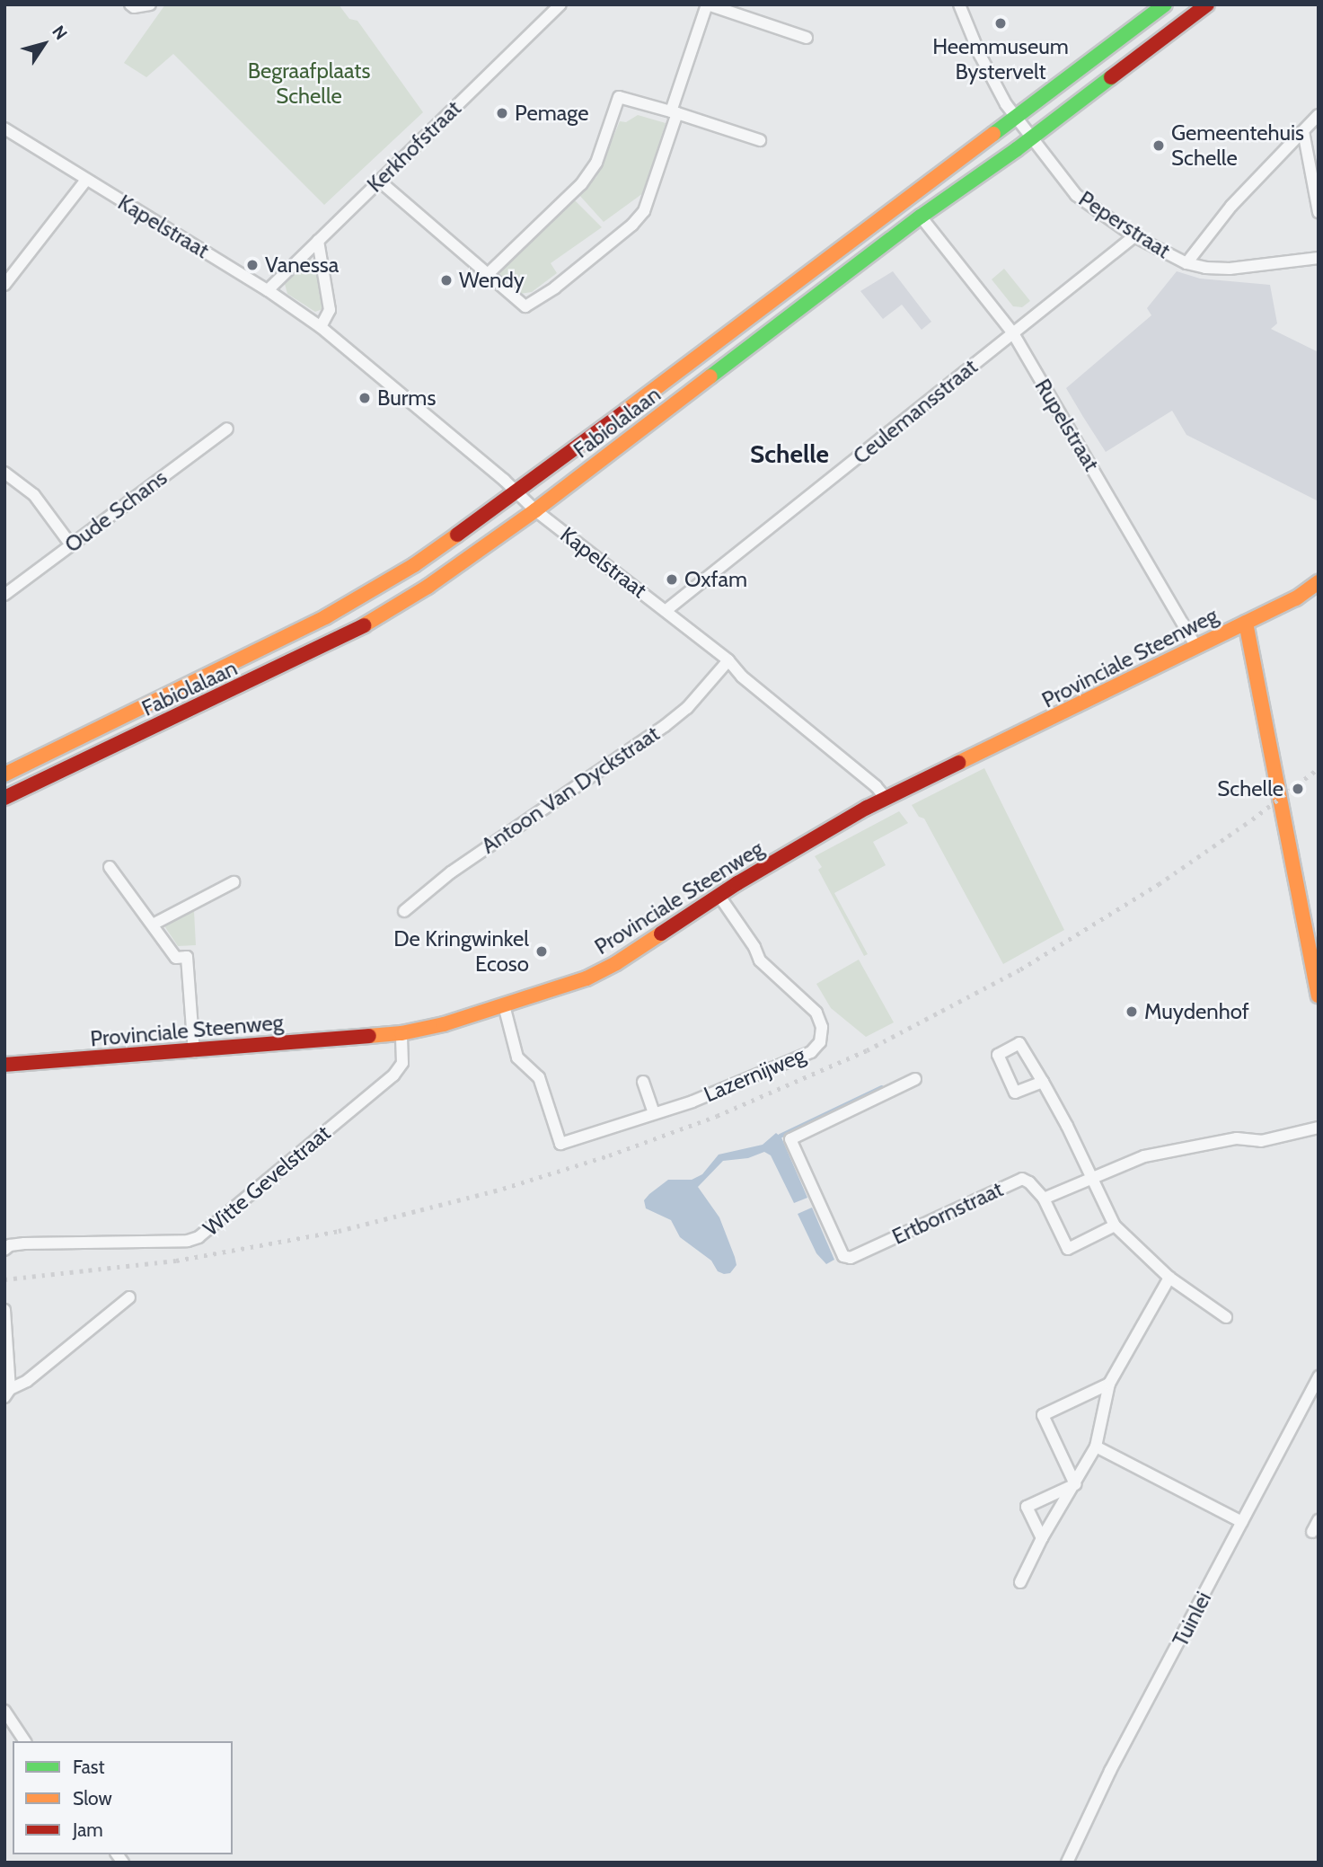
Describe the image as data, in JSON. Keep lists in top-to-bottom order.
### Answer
{
  "streets": {
    "main road": ["Fabiolalaan", "Provinciale Steenweg"],
    "street": [
      "Kerkhofstraat",
      "Peperstraat",
      "Kapelstraat",
      "Ceulemansstraat",
      "Rupelstraat",
      "Oude Schans",
      "Antoon Van Dyckstraat",
      "Lazernijweg",
      "Witte Gevelstraat",
      "Ertbornstraat",
      "Tuinlei"
    ]
  },
  "crossings": [
    ["Kerkhofstraat", "Kapelstraat"],
    ["Peperstraat", "Ceulemansstraat"],
    ["Peperstraat", "Fabiolalaan"],
    ["Kapelstraat", "Ceulemansstraat"],
    ["Kapelstraat", "Fabiolalaan"],
    ["Kapelstraat", "Provinciale Steenweg"],
    ["Kapelstraat", "Antoon Van Dyckstraat"],
    ["Ceulemansstraat", "Rupelstraat"],
    ["Fabiolalaan", "Rupelstraat"],
    ["Rupelstraat", "Provinciale Steenweg"],
    ["Provinciale Steenweg", "Lazernijweg"],
    ["Provinciale Steenweg", "Witte Gevelstraat"]
  ],
  "districts": ["Schelle"],
  "parks": ["Begraafplaats Schelle"],
  "places": [
    "Heemmuseum Bystervelt",
    "Pemage",
    "Gemeentehuis Schelle",
    "Vanessa",
    "Wendy",
    "Burms",
    "Oxfam",
    "Schelle",
    "De Kringwinkel Ecoso",
    "Muydenhof"
  ],
  "legend": ["Fast", "Slow", "Jam"],
  "north": "top right"
}
